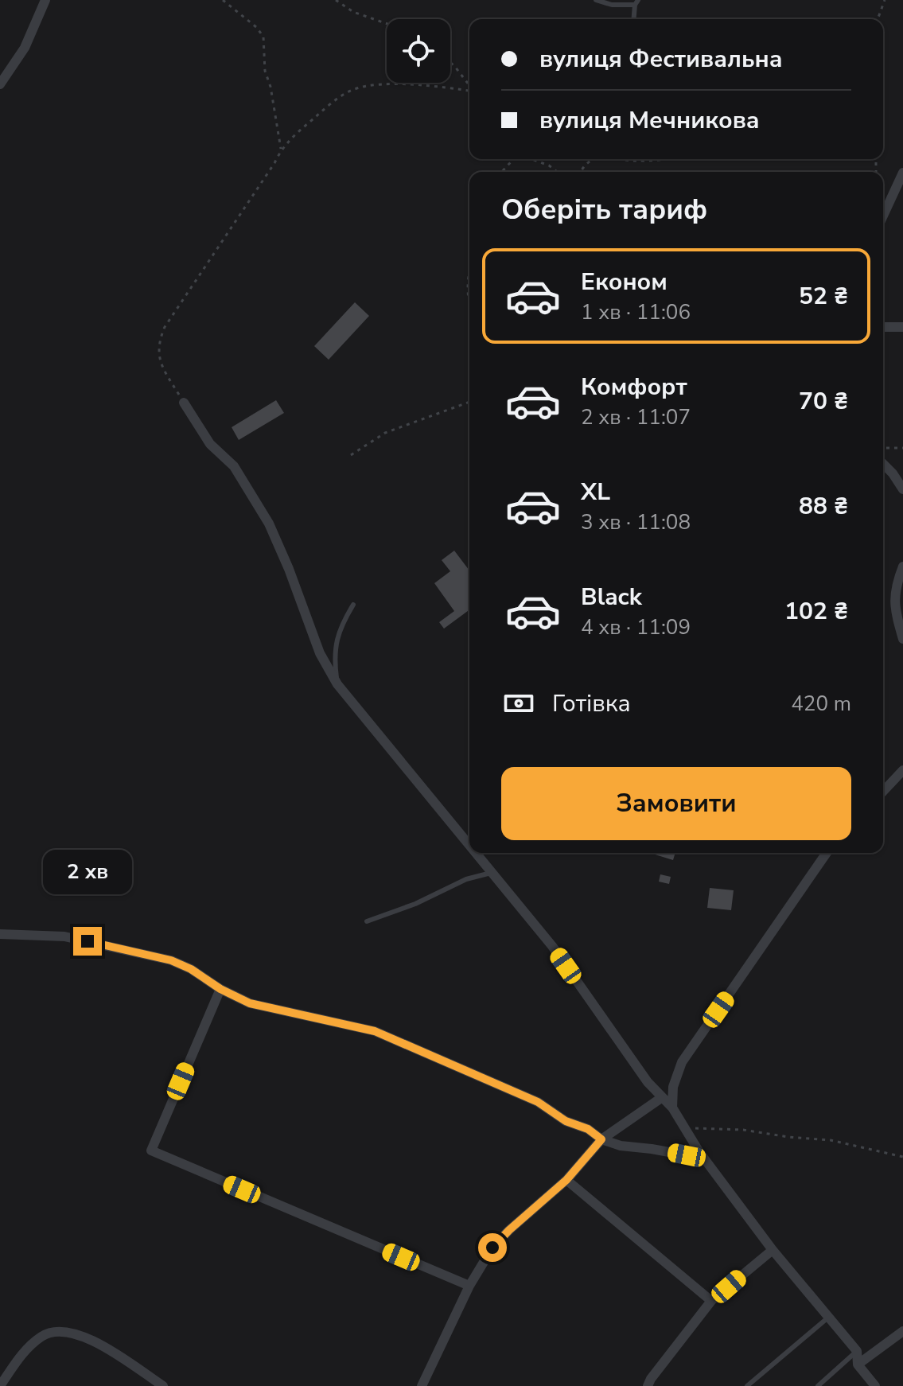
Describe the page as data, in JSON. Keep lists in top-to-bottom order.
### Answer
{
  "page": {
    "banner": ["вулиця Фестивальна", "вулиця Мечникова"],
    "heading": "Оберіть тариф",
    "list": [
      {
        "name": "Економ",
        "note": "1 хв · 11:06",
        "value": "52 ₴"
      },
      {
        "name": "Комфорт",
        "note": "2 хв · 11:07",
        "value": "70 ₴"
      },
      {
        "name": "XL",
        "note": "3 хв · 11:08",
        "value": "88 ₴"
      },
      {
        "name": "Black",
        "note": "4 хв · 11:09",
        "value": "102 ₴"
      }
    ],
    "pay": ["Готівка", "420 m"],
    "buttons": "Замовити",
    "bubble": "2 хв"
  }
}
